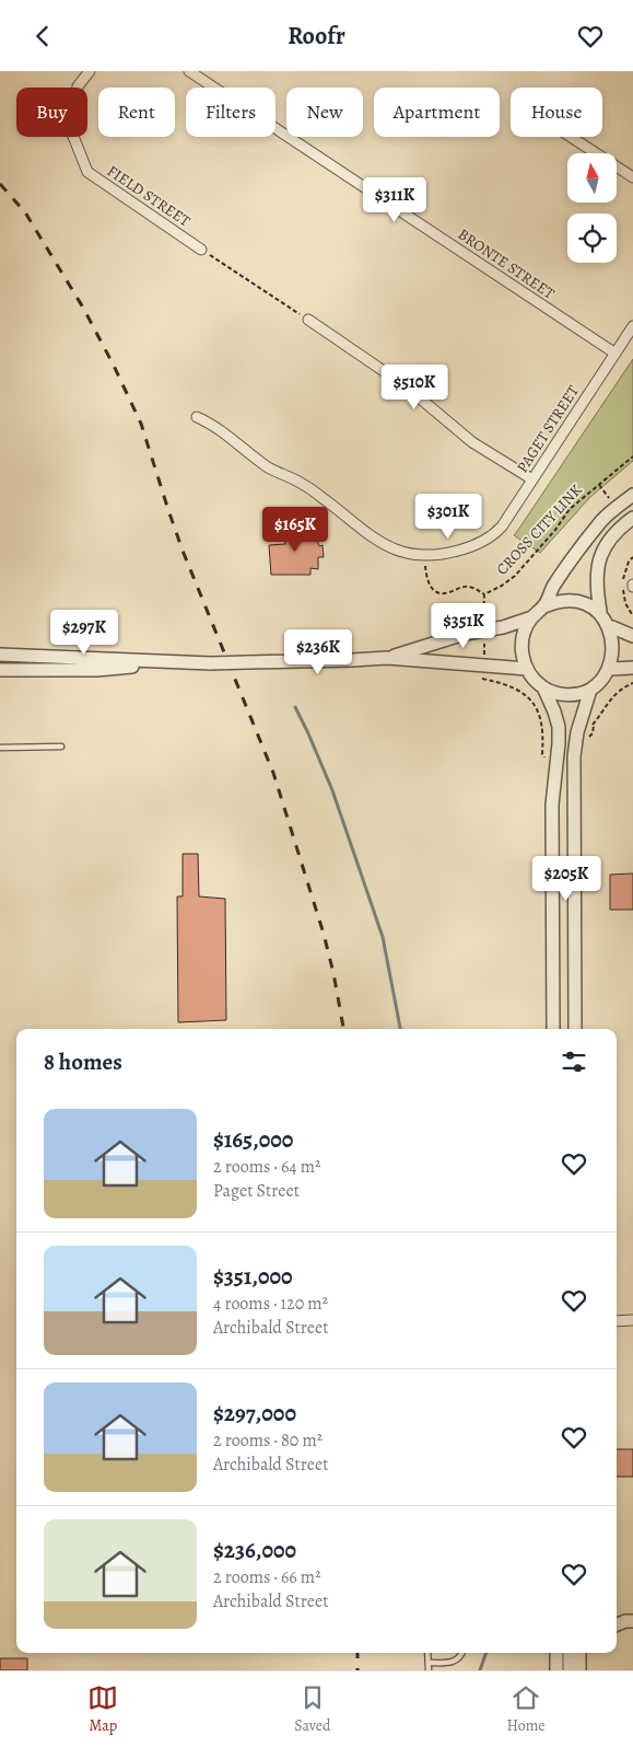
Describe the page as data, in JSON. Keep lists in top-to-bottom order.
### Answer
{
  "streets": {
    "street": ["FIELD STREET", "BRONTE STREET", "PAGET STREET"],
    "path": ["CROSS CITY LINK"]
  },
  "crossings": [
    ["BRONTE STREET", "PAGET STREET"]
  ],
  "north": "top",
  "page": {
    "header": "Roofr",
    "chip": [
      "Buy",
      "Rent",
      "Filters",
      "New",
      "Apartment",
      "House"
    ],
    "price": [
      "$311K",
      "$510K",
      "$301K",
      "$165K",
      "$351K",
      "$297K",
      "$236K",
      "$205K"
    ],
    "heading": "8 homes",
    "list": [
      {
        "name": "$165,000",
        "note": "2 rooms · 64 m² · Paget Street"
      },
      {
        "name": "$351,000",
        "note": "4 rooms · 120 m² · Archibald Street"
      },
      {
        "name": "$297,000",
        "note": "2 rooms · 80 m² · Archibald Street"
      },
      {
        "name": "$236,000",
        "note": "2 rooms · 66 m² · Archibald Street"
      }
    ],
    "tabs": ["Map", "Saved", "Home"]
  }
}
